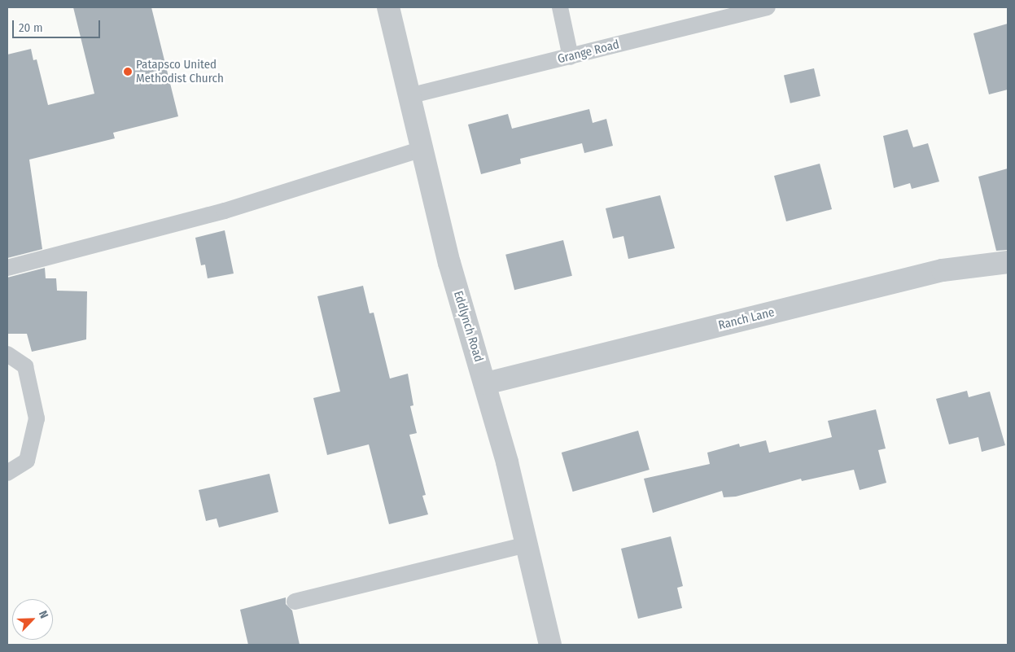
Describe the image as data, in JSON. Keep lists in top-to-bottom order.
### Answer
{
  "streets": {
    "street": ["Ranch Lane", "Eddlynch Road"],
    "lane": ["Grange Road"]
  },
  "crossings": [
    ["Grange Road", "Eddlynch Road"],
    ["Ranch Lane", "Eddlynch Road"]
  ],
  "places": ["Patapsco United Methodist Church"],
  "scale_bar": "20 m",
  "north": "top right"
}
